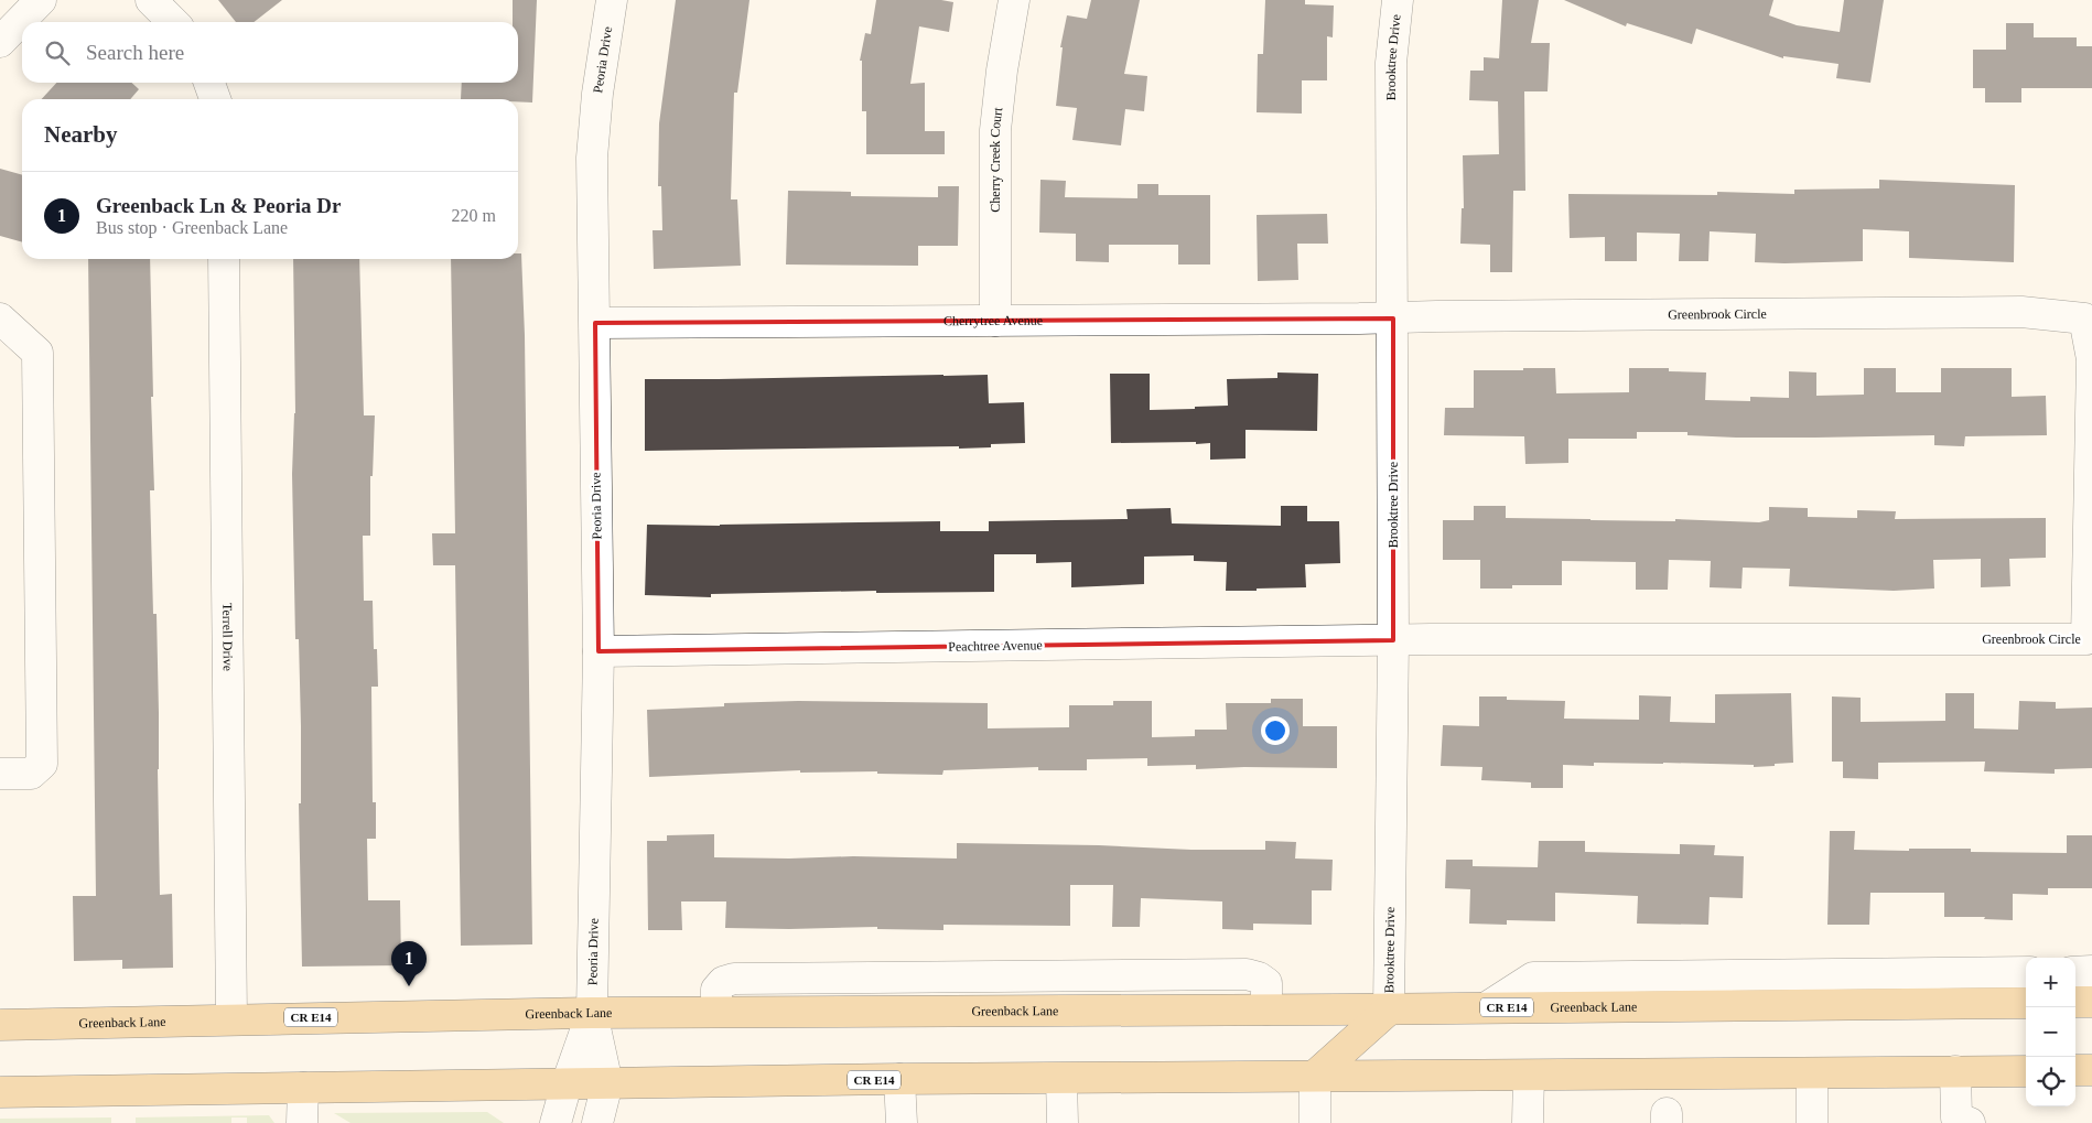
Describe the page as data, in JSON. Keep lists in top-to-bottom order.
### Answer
{
  "streets": {
    "main road": ["Greenback Lane", "CR E14"],
    "street": [
      "Brooktree Drive",
      "Peoria Drive",
      "Cherry Creek Court",
      "Greenbrook Circle",
      "Cherrytree Avenue",
      "Terrell Drive",
      "Peachtree Avenue"
    ]
  },
  "crossings": [
    ["Brooktree Drive", "Greenbrook Circle"],
    ["Brooktree Drive", "Cherrytree Avenue"],
    ["Brooktree Drive", "Peachtree Avenue"],
    ["Brooktree Drive", "Greenback Lane"],
    ["Peoria Drive", "Cherrytree Avenue"],
    ["Peoria Drive", "Peachtree Avenue"],
    ["Peoria Drive", "Greenback Lane"],
    ["Cherry Creek Court", "Cherrytree Avenue"],
    ["Greenbrook Circle", "Cherrytree Avenue"],
    ["Greenbrook Circle", "Peachtree Avenue"],
    ["Terrell Drive", "Greenback Lane"]
  ],
  "page": {
    "search": "Search here",
    "heading": "Nearby",
    "list": [
      {
        "mark": "1",
        "name": "Greenback Ln & Peoria Dr",
        "note": "Bus stop · Greenback Lane",
        "value": "220 m"
      }
    ],
    "pins": "1",
    "map_buttons": ["+", "−"]
  }
}
